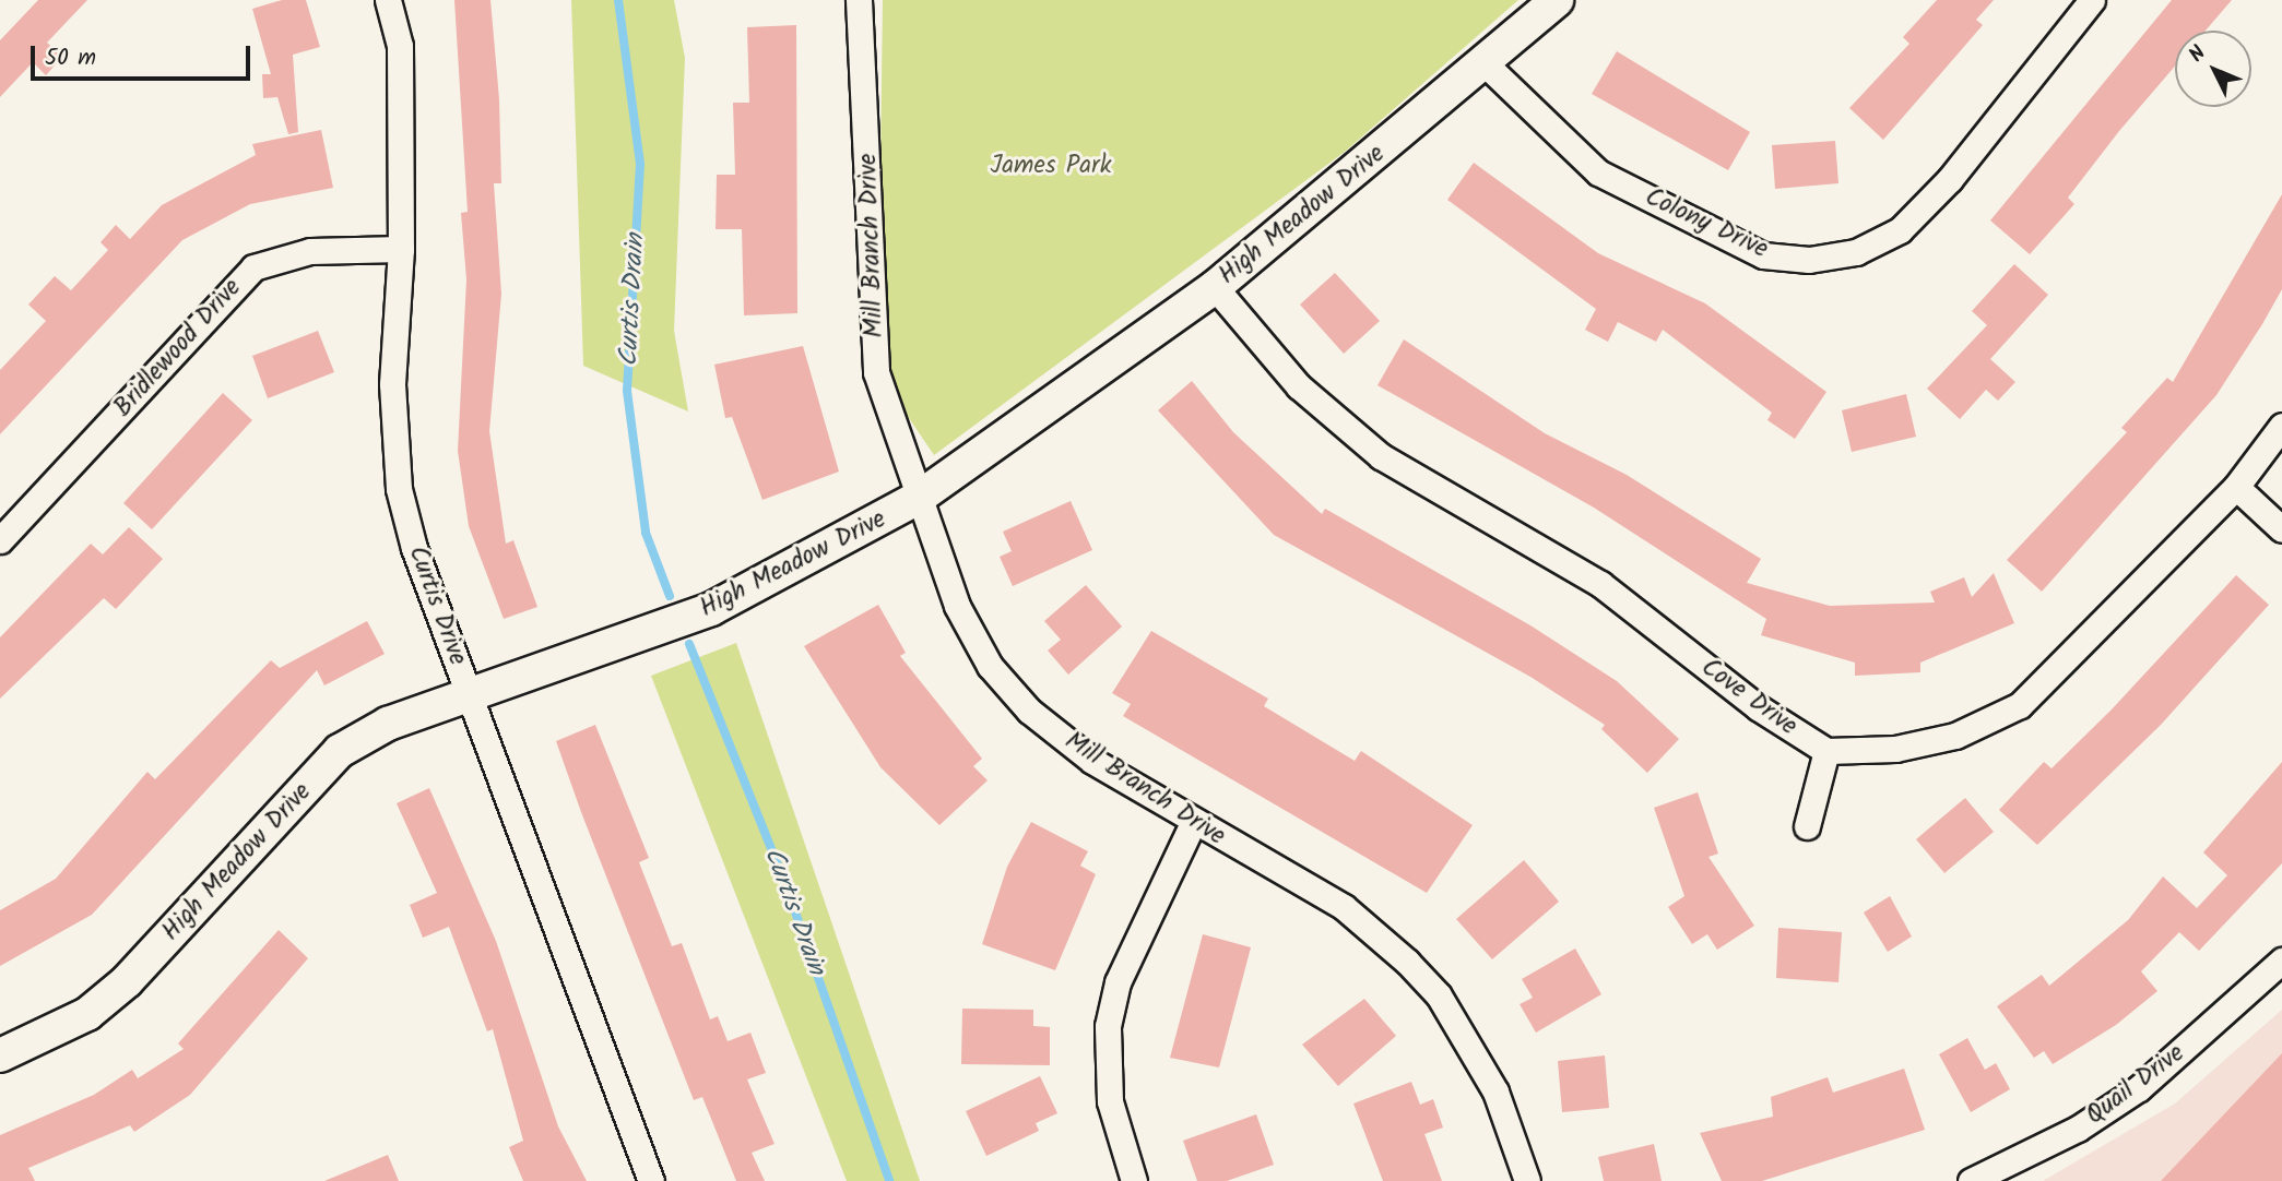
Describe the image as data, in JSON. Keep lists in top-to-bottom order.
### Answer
{
  "streets": {
    "street": [
      "High Meadow Drive",
      "Colony Drive",
      "Mill Branch Drive",
      "Bridlewood Drive",
      "Curtis Drive",
      "Cove Drive",
      "Quail Drive"
    ]
  },
  "crossings": [
    ["High Meadow Drive", "Colony Drive"],
    ["High Meadow Drive", "Mill Branch Drive"],
    ["High Meadow Drive", "Curtis Drive"],
    ["High Meadow Drive", "Cove Drive"],
    ["Bridlewood Drive", "Curtis Drive"]
  ],
  "water": ["Curtis Drain"],
  "parks": ["James Park"],
  "scale_bar": "50 m",
  "north": "top left"
}
